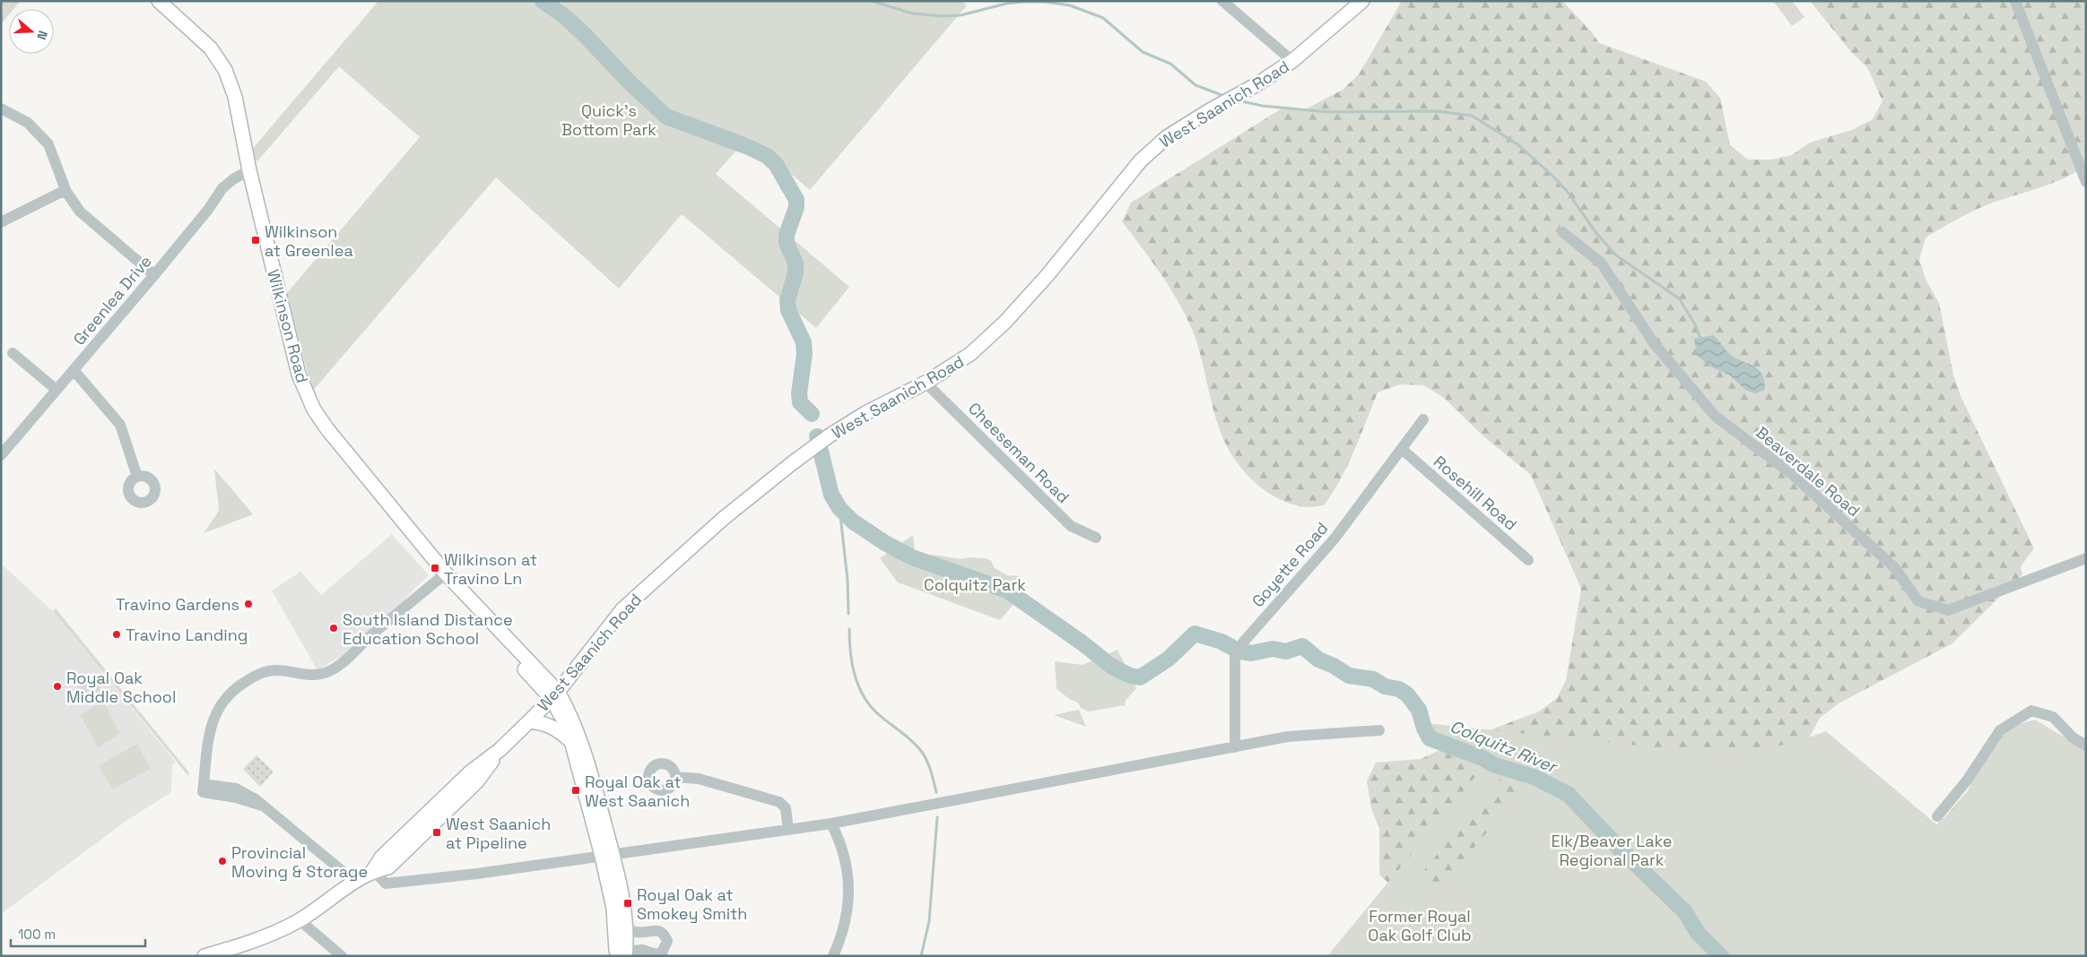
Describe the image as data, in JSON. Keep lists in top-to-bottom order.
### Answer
{
  "streets": {
    "main road": ["West Saanich Road", "Wilkinson Road"],
    "street": [
      "Greenlea Drive",
      "Cheeseman Road",
      "Beaverdale Road",
      "Rosehill Road",
      "Goyette Road"
    ]
  },
  "crossings": [
    ["West Saanich Road", "Wilkinson Road"],
    ["West Saanich Road", "Cheeseman Road"],
    ["Greenlea Drive", "Wilkinson Road"],
    ["Rosehill Road", "Goyette Road"]
  ],
  "water": ["Colquitz River"],
  "parks": [
    "Quick's Bottom Park",
    "Colquitz Park",
    "Elk/Beaver Lake Regional Park",
    "Former Royal Oak Golf Club"
  ],
  "places": {
    "transit": [
      "Wilkinson at Greenlea",
      "Wilkinson at Travino Ln",
      "Royal Oak at West Saanich",
      "West Saanich at Pipeline",
      "Royal Oak at Smokey Smith"
    ],
    "other": [
      "Travino Gardens",
      "South Island Distance Education School",
      "Travino Landing",
      "Royal Oak Middle School",
      "Provincial Moving & Storage"
    ]
  },
  "scale_bar": "100 m",
  "north": "right"
}
